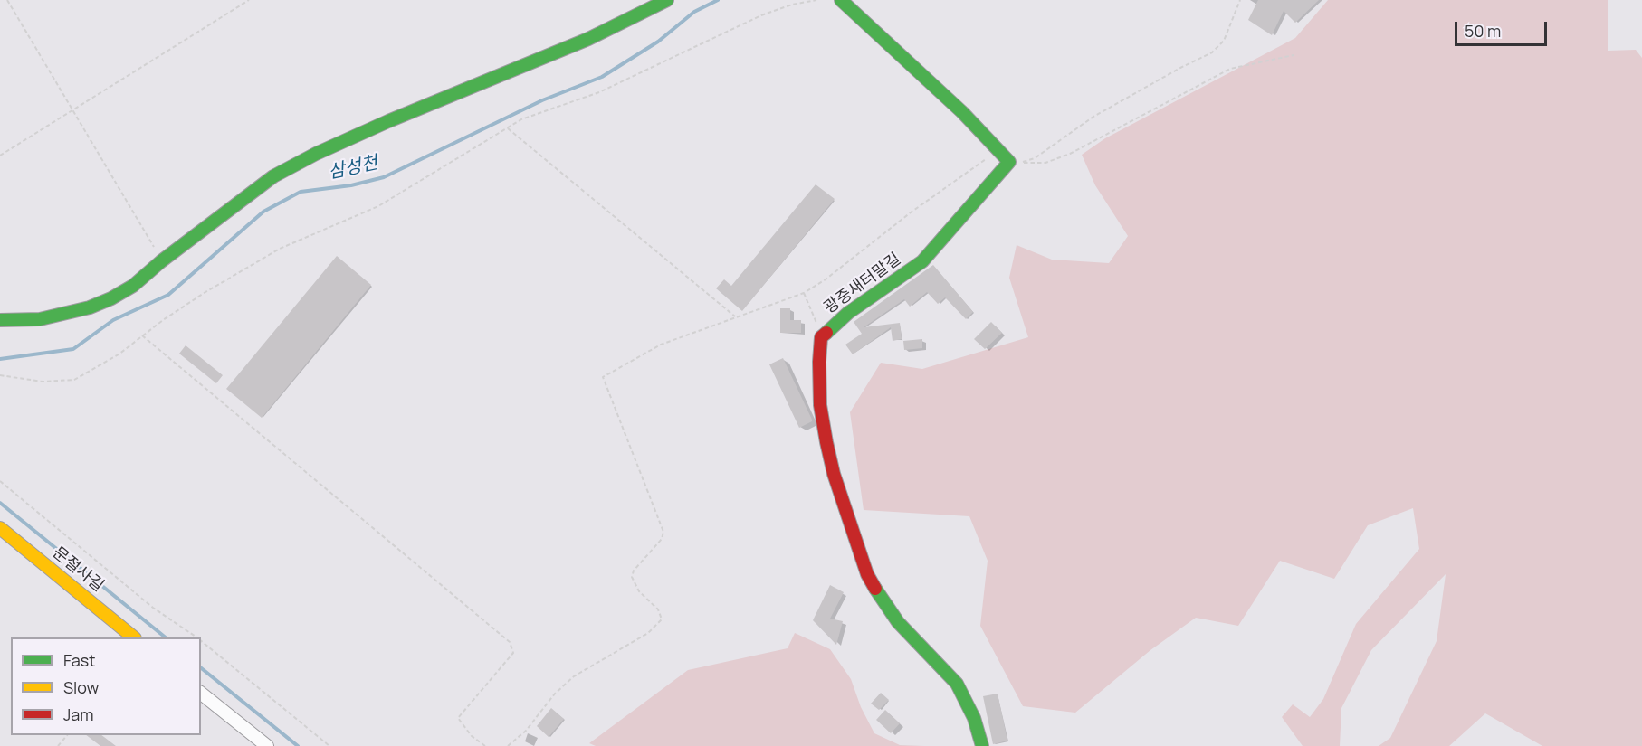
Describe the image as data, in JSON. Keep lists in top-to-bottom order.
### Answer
{
  "streets": {
    "street": ["광중새터말길", "문절사길"]
  },
  "water": ["삼성천"],
  "legend": ["Fast", "Slow", "Jam"],
  "scale_bar": "50 m"
}
